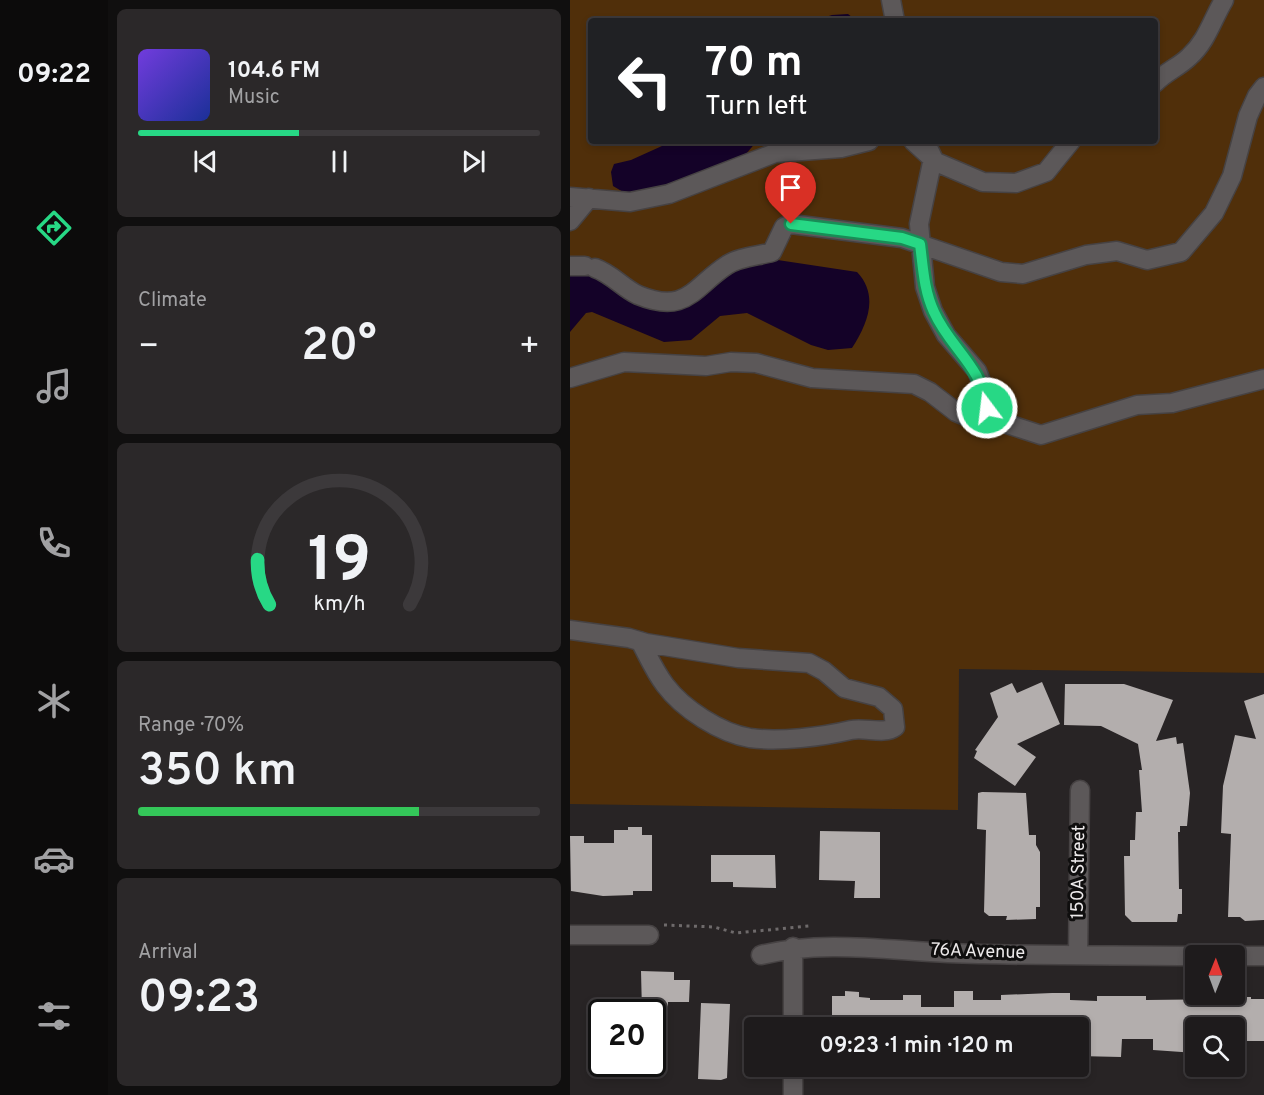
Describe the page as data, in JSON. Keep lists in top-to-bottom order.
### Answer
{
  "streets": {
    "street": ["150A Street", "76A Avenue"]
  },
  "crossings": [
    ["150A Street", "76A Avenue"]
  ],
  "north": "top",
  "page": {
    "tabs": "09:22",
    "turn": ["70 m", "Turn left"],
    "song": ["104.6 FM", "Music"],
    "tile": [
      "Climate",
      ["Range · 70%", "350 km"],
      ["Arrival", "09:23"]
    ],
    "heat": ["−", "20°", "+"],
    "limit": "20",
    "trip": "09:23 · 1 min · 120 m",
    "gauge": ["19", "km/h"]
  }
}
